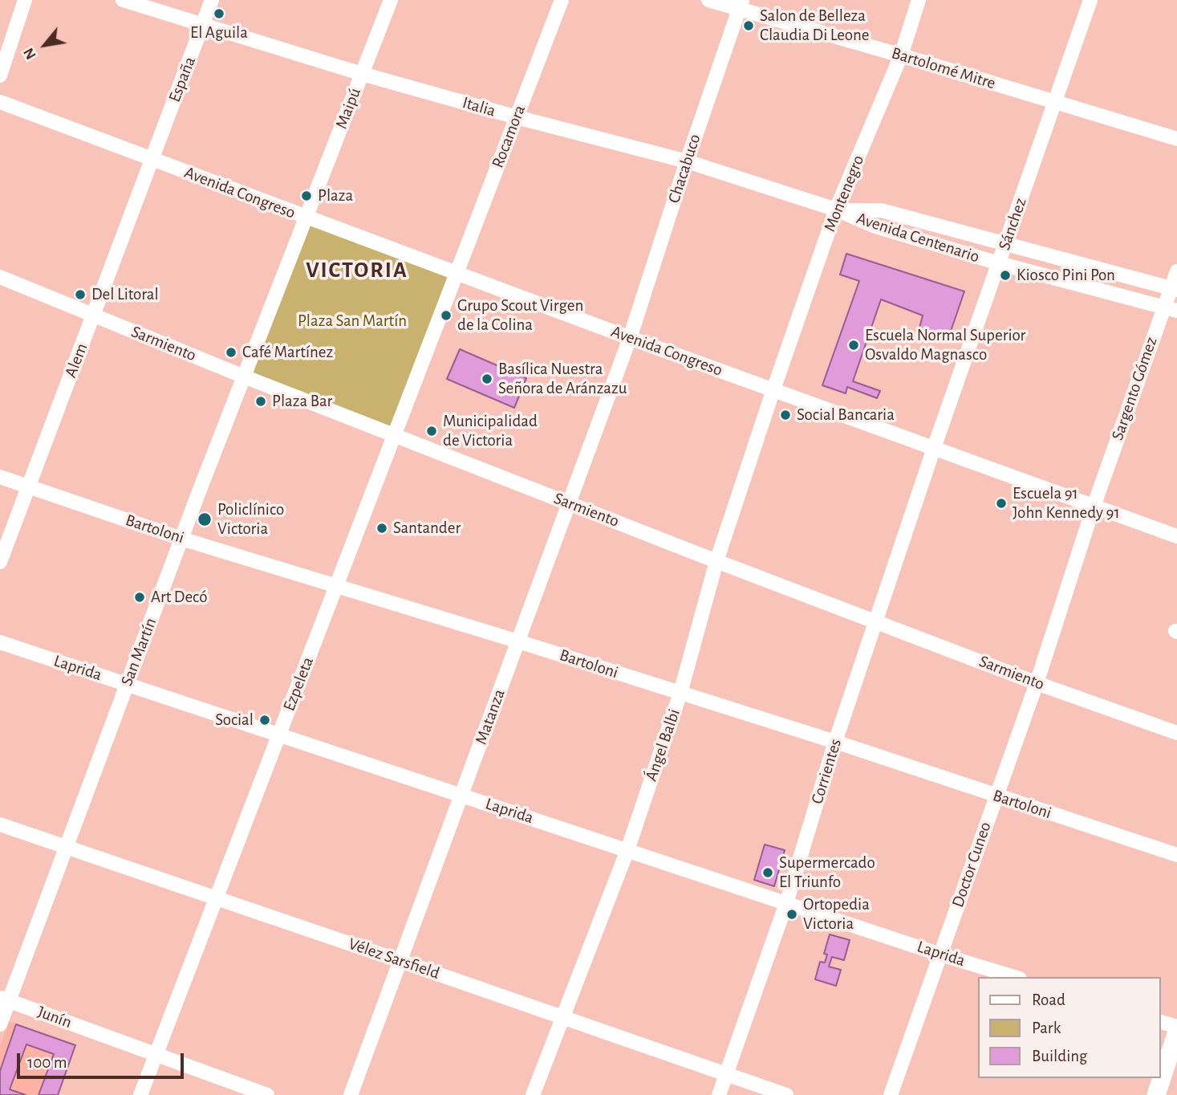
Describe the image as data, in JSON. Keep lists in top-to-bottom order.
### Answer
{
  "streets": {
    "street": [
      "Bartolomé Mitre",
      "España",
      "Italia",
      "Maipú",
      "Rocamora",
      "Chacabuco",
      "Avenida Congreso",
      "Montenegro",
      "Sánchez",
      "Avenida Centenario",
      "Sarmiento",
      "Alem",
      "Sargento Gómez",
      "Bartoloni",
      "San Martín",
      "Laprida",
      "Ezpeleta",
      "Matanza",
      "Ángel Balbi",
      "Corrientes",
      "Doctor Cuneo",
      "Vélez Sarsfield",
      "Junín"
    ]
  },
  "crossings": [
    ["Bartolomé Mitre", "Chacabuco"],
    ["Bartolomé Mitre", "Montenegro"],
    ["Bartolomé Mitre", "Sánchez"],
    ["España", "Italia"],
    ["España", "Avenida Congreso"],
    ["España", "Alem"],
    ["Italia", "Maipú"],
    ["Italia", "Rocamora"],
    ["Italia", "Chacabuco"],
    ["Italia", "Montenegro"],
    ["Italia", "Avenida Centenario"],
    ["Maipú", "Avenida Congreso"],
    ["Maipú", "San Martín"],
    ["Rocamora", "Avenida Congreso"],
    ["Rocamora", "Ezpeleta"],
    ["Chacabuco", "Avenida Congreso"],
    ["Chacabuco", "Matanza"],
    ["Avenida Congreso", "Montenegro"],
    ["Avenida Congreso", "Sánchez"],
    ["Avenida Congreso", "Alem"],
    ["Avenida Congreso", "Sargento Gómez"],
    ["Avenida Congreso", "San Martín"],
    ["Avenida Congreso", "Ezpeleta"],
    ["Avenida Congreso", "Matanza"],
    ["Avenida Congreso", "Ángel Balbi"],
    ["Avenida Congreso", "Corrientes"],
    ["Avenida Congreso", "Doctor Cuneo"],
    ["Montenegro", "Avenida Centenario"],
    ["Montenegro", "Ángel Balbi"],
    ["Sánchez", "Avenida Centenario"],
    ["Sánchez", "Corrientes"],
    ["Avenida Centenario", "Sargento Gómez"],
    ["Sarmiento", "Alem"],
    ["Sarmiento", "San Martín"],
    ["Sarmiento", "Ezpeleta"],
    ["Sarmiento", "Matanza"],
    ["Sarmiento", "Ángel Balbi"],
    ["Sarmiento", "Corrientes"],
    ["Sarmiento", "Doctor Cuneo"],
    ["Alem", "Bartoloni"],
    ["Sargento Gómez", "Doctor Cuneo"],
    ["Bartoloni", "San Martín"],
    ["Bartoloni", "Ezpeleta"],
    ["Bartoloni", "Matanza"],
    ["Bartoloni", "Ángel Balbi"],
    ["Bartoloni", "Corrientes"],
    ["Bartoloni", "Doctor Cuneo"],
    ["San Martín", "Laprida"],
    ["San Martín", "Vélez Sarsfield"],
    ["San Martín", "Junín"],
    ["Laprida", "Ezpeleta"],
    ["Laprida", "Matanza"],
    ["Laprida", "Ángel Balbi"],
    ["Laprida", "Corrientes"],
    ["Laprida", "Doctor Cuneo"],
    ["Ezpeleta", "Vélez Sarsfield"],
    ["Ezpeleta", "Junín"],
    ["Matanza", "Vélez Sarsfield"],
    ["Ángel Balbi", "Vélez Sarsfield"],
    ["Corrientes", "Vélez Sarsfield"]
  ],
  "districts": ["VICTORIA"],
  "parks": ["Plaza San Martín"],
  "places": [
    "El Aguila",
    "Salon de Belleza Claudia Di Leone",
    "Plaza",
    "Kiosco Pini Pon",
    "Del Litoral",
    "Grupo Scout Virgen de la Colina",
    "Escuela Normal Superior Osvaldo Magnasco",
    "Café Martínez",
    "Basílica Nuestra Señora de Aránzazu",
    "Plaza Bar",
    "Social Bancaria",
    "Municipalidad de Victoria",
    "Escuela 91 John Kennedy 91",
    "Policlínico Victoria",
    "Santander",
    "Art Decó",
    "Social",
    "Supermercado El Triunfo",
    "Ortopedia Victoria"
  ],
  "legend": ["Road", "Park", "Building"],
  "scale_bar": "100 m",
  "north": "bottom left"
}
